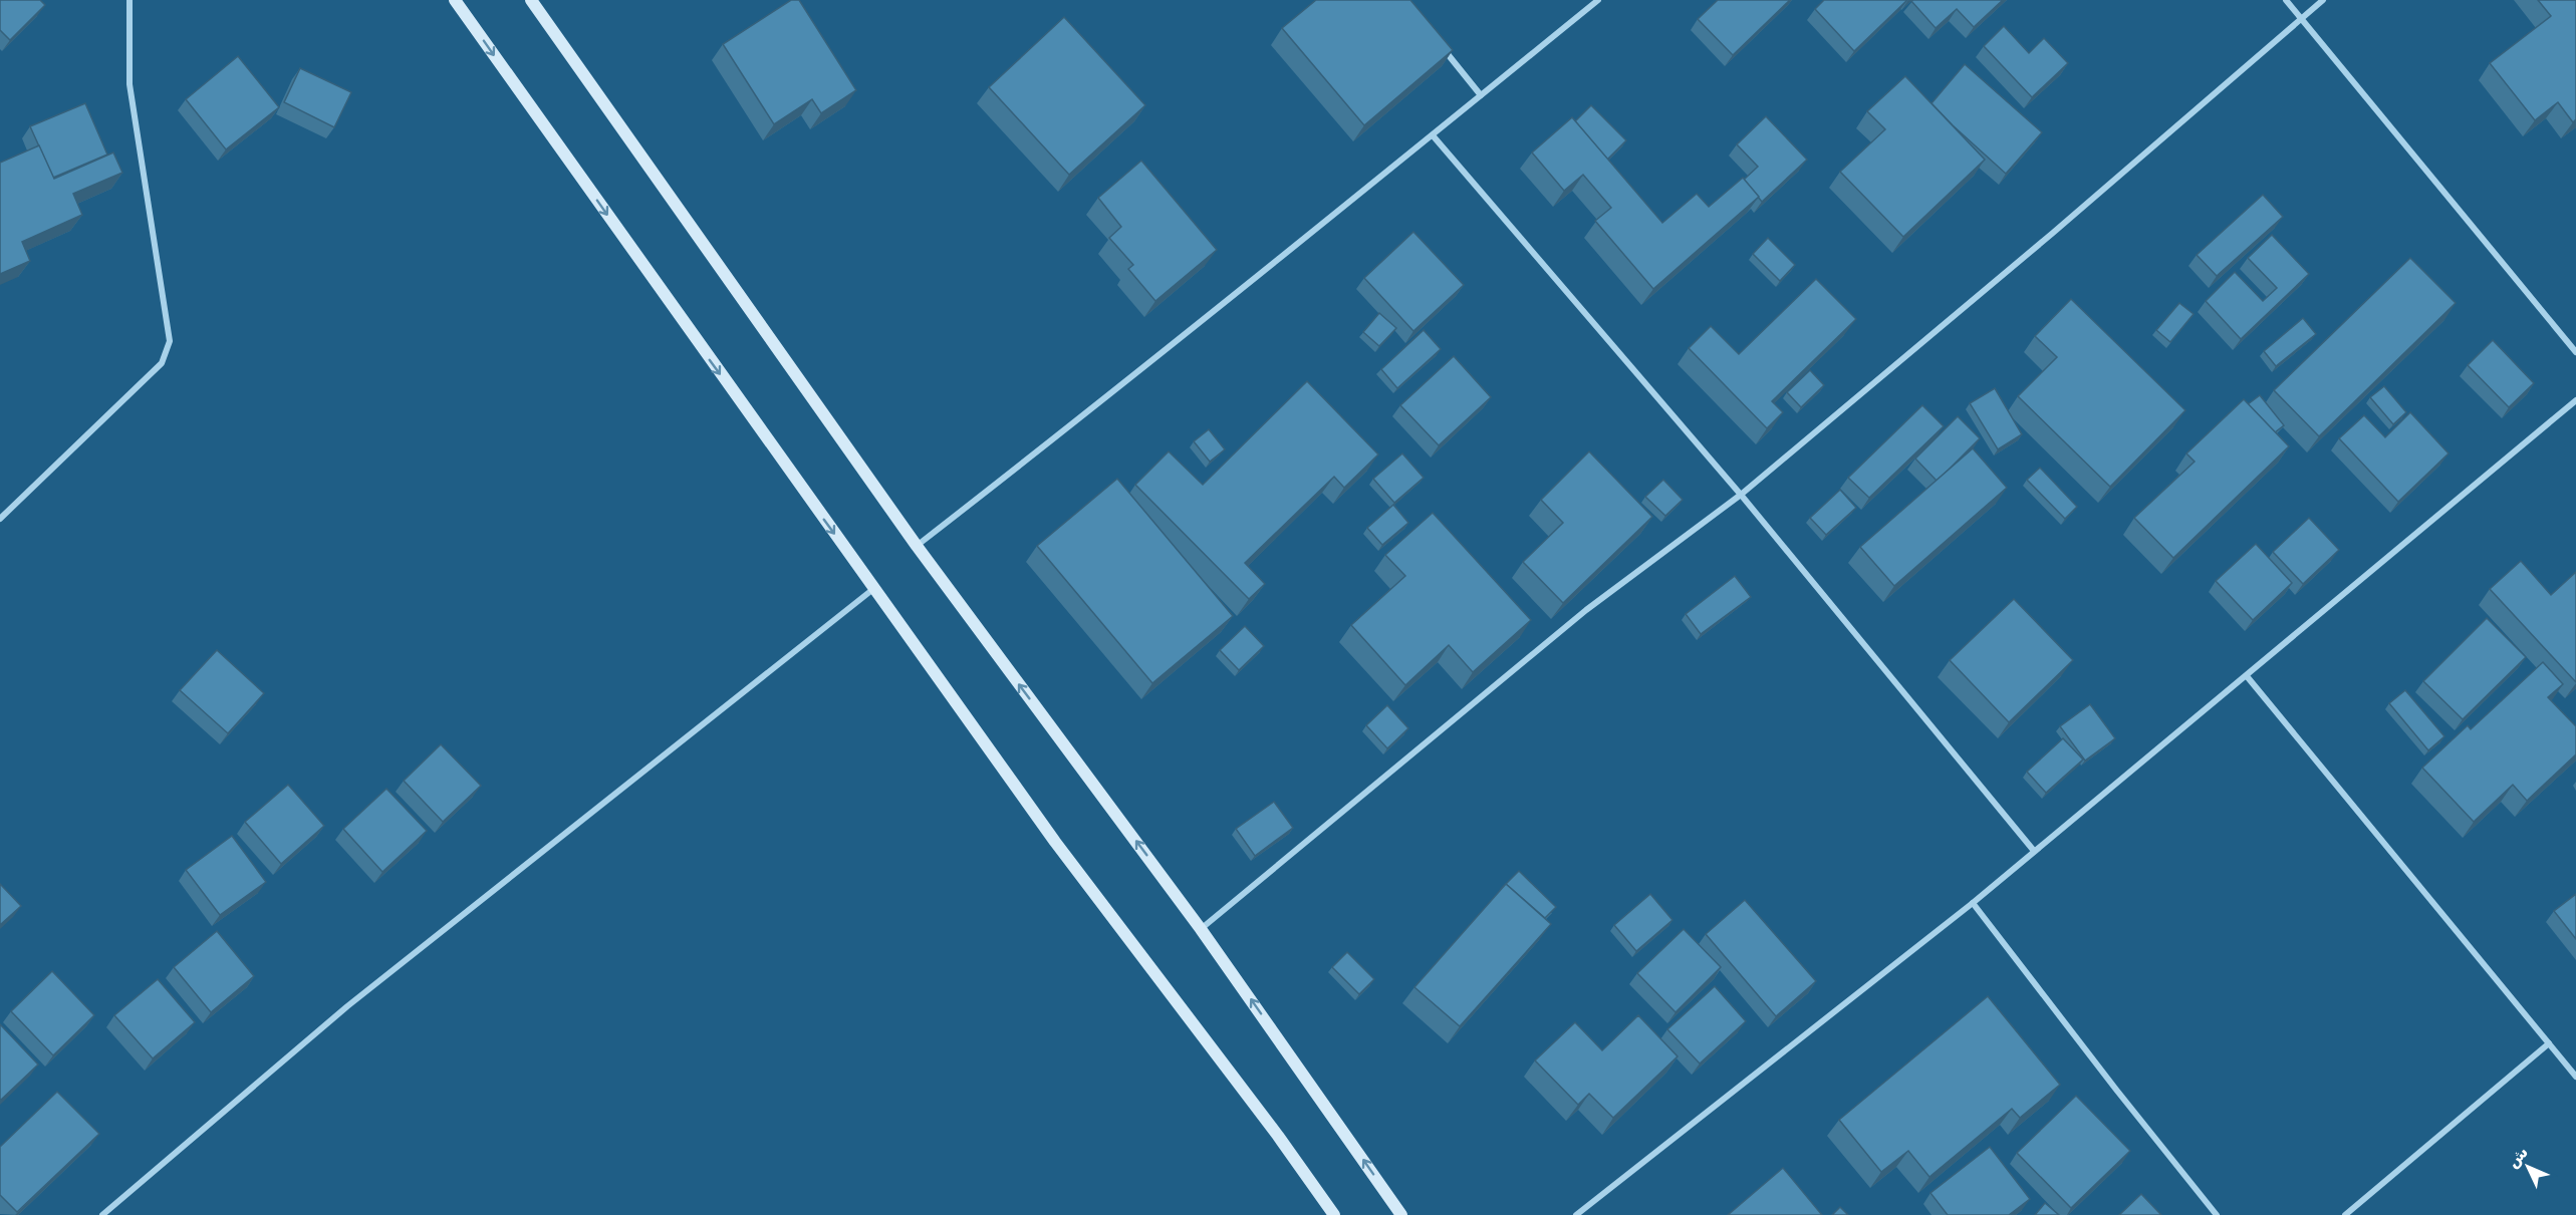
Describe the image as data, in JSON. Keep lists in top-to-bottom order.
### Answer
{
  "north": "top left"
}
